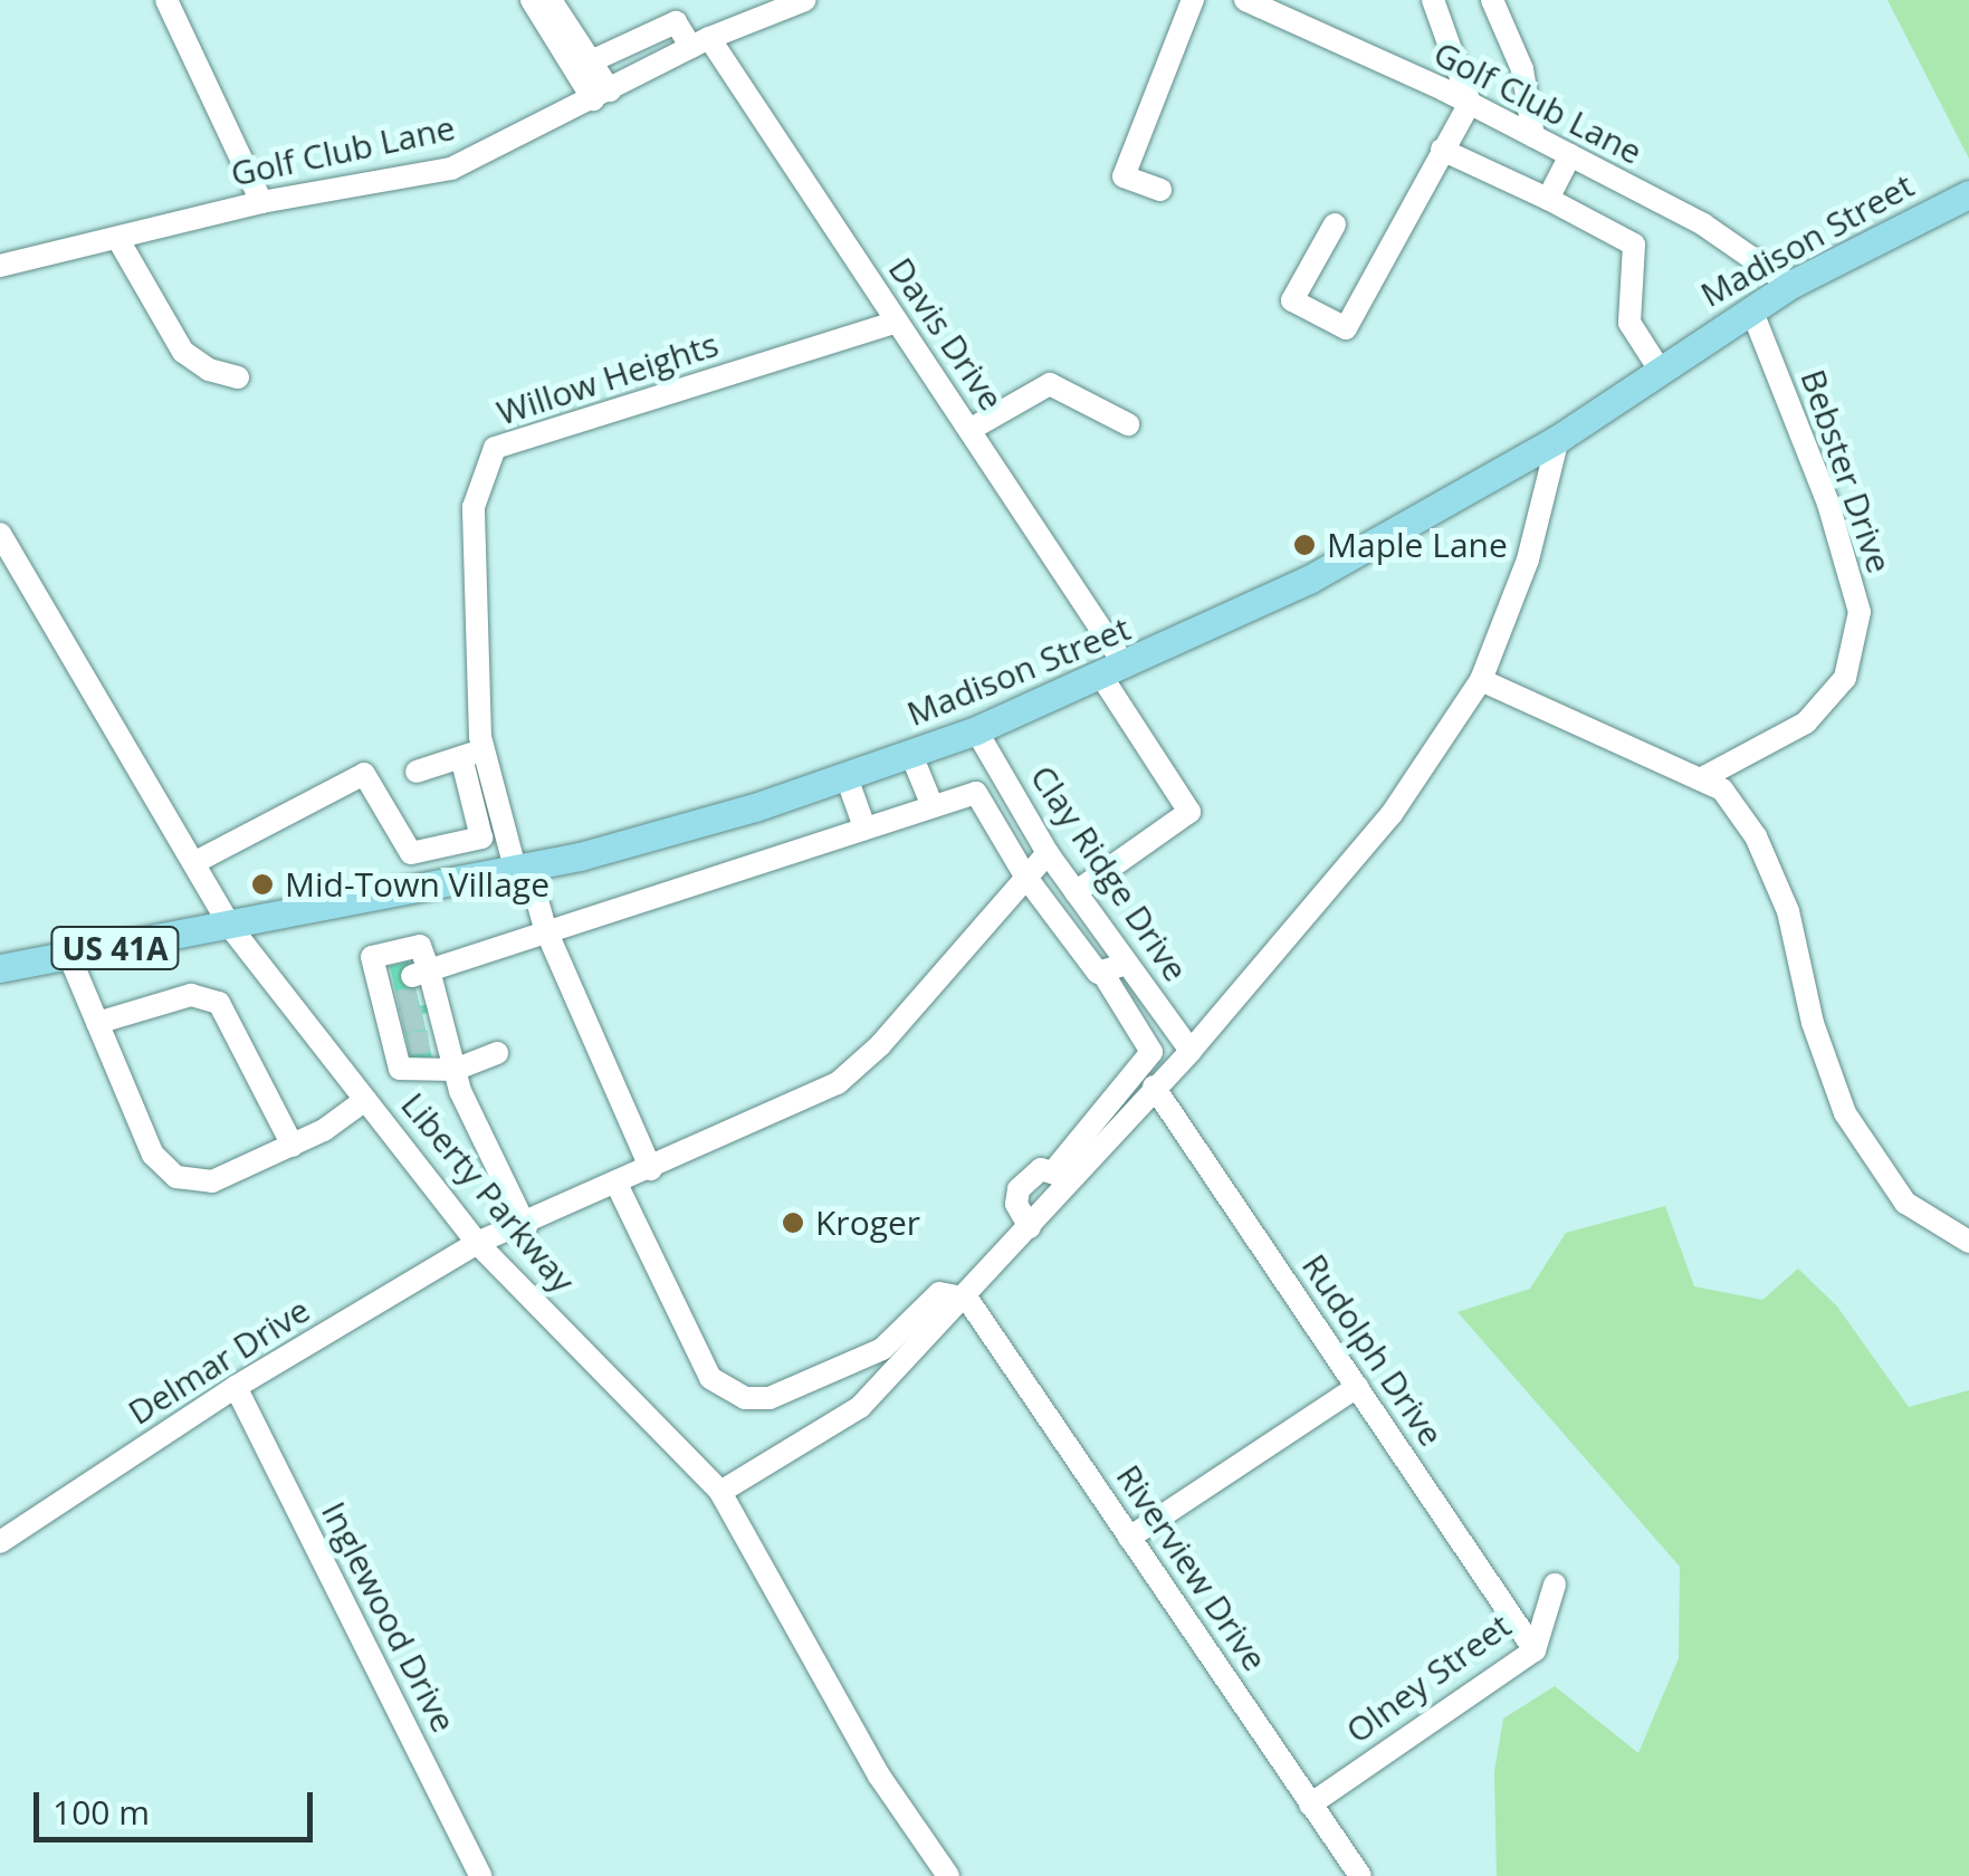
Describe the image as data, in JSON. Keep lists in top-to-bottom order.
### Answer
{
  "streets": {
    "main road": ["Madison Street", "US 41A"],
    "street": [
      "Golf Club Lane",
      "Davis Drive",
      "Willow Heights",
      "Bebster Drive",
      "Clay Ridge Drive",
      "Liberty Parkway",
      "Rudolph Drive",
      "Delmar Drive",
      "Riverview Drive",
      "Inglewood Drive",
      "Olney Street"
    ]
  },
  "crossings": [
    ["Golf Club Lane", "Madison Street"],
    ["Golf Club Lane", "Davis Drive"],
    ["Madison Street", "Davis Drive"],
    ["Madison Street", "Willow Heights"],
    ["Madison Street", "Bebster Drive"],
    ["Madison Street", "Clay Ridge Drive"],
    ["Madison Street", "Liberty Parkway"],
    ["Davis Drive", "Willow Heights"],
    ["Davis Drive", "Clay Ridge Drive"],
    ["Willow Heights", "Delmar Drive"],
    ["Clay Ridge Drive", "Delmar Drive"],
    ["Liberty Parkway", "Delmar Drive"],
    ["Rudolph Drive", "Olney Street"],
    ["Delmar Drive", "Inglewood Drive"],
    ["Riverview Drive", "Olney Street"]
  ],
  "places": ["Maple Lane", "Mid-Town Village", "Kroger"],
  "scale_bar": "100 m"
}
